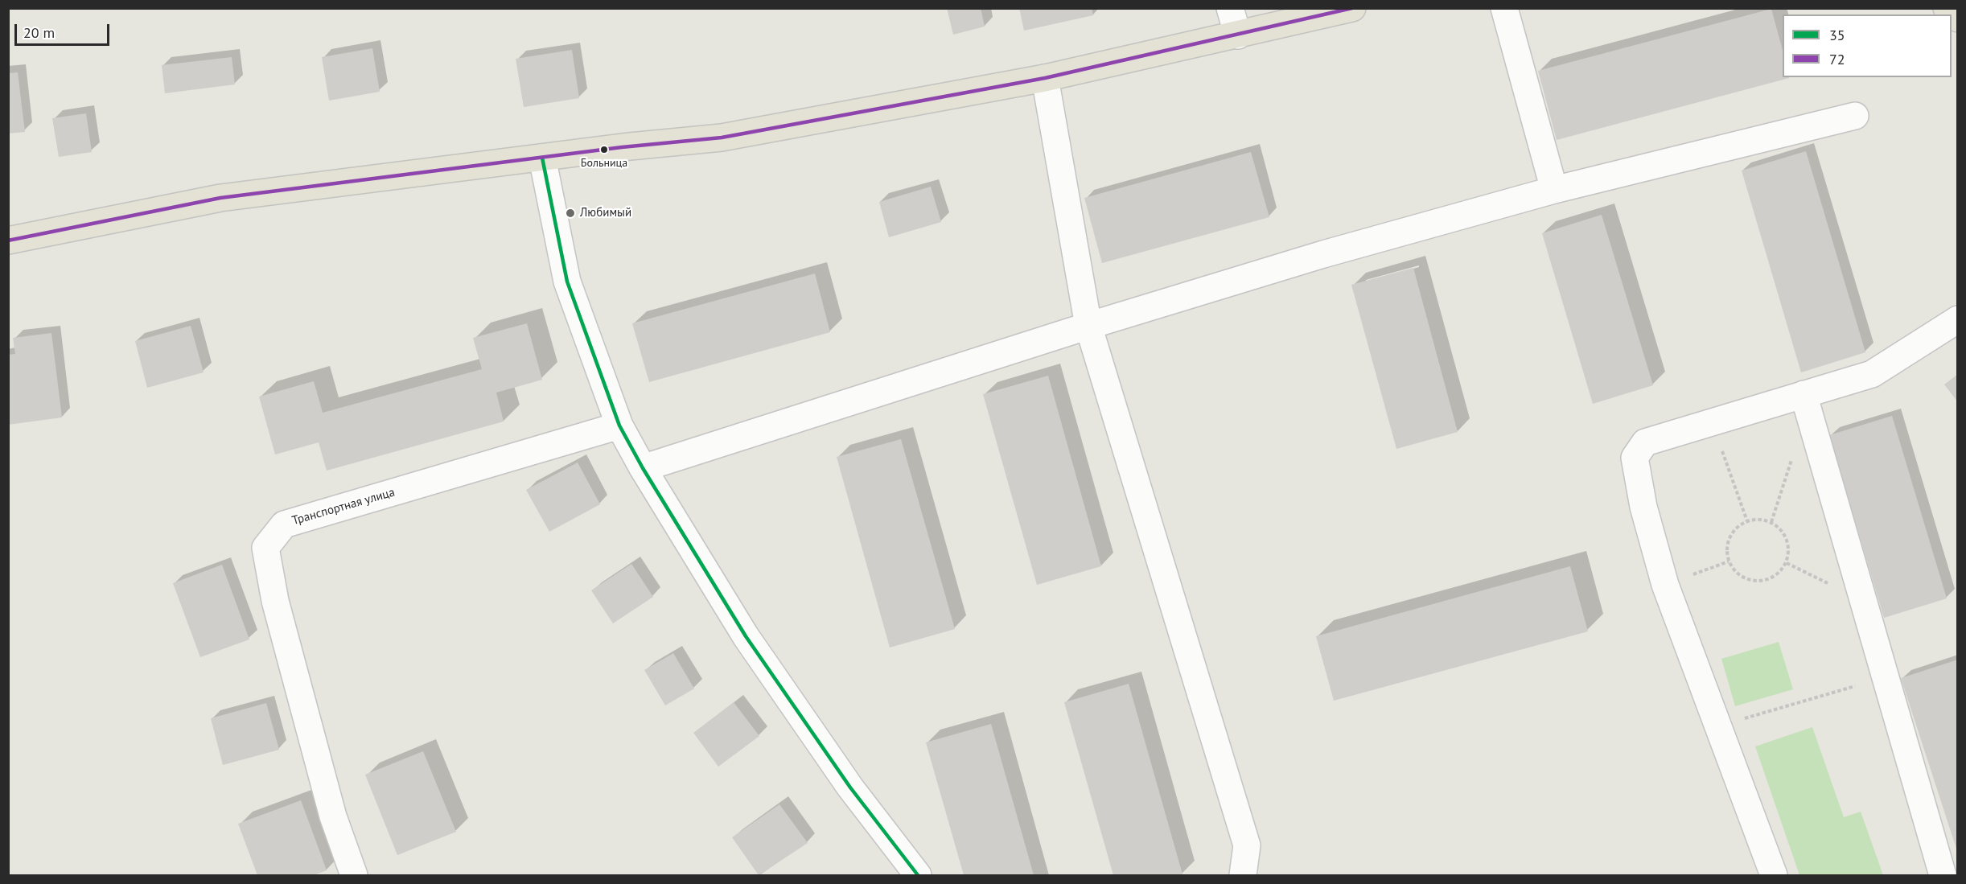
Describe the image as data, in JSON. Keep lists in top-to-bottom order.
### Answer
{
  "streets": {
    "street": ["Транспортная улица"]
  },
  "places": ["Больница", "Любимый"],
  "lines": ["transit line 72", "transit line 35"],
  "legend": ["35", "72"],
  "scale_bar": "20 m"
}
